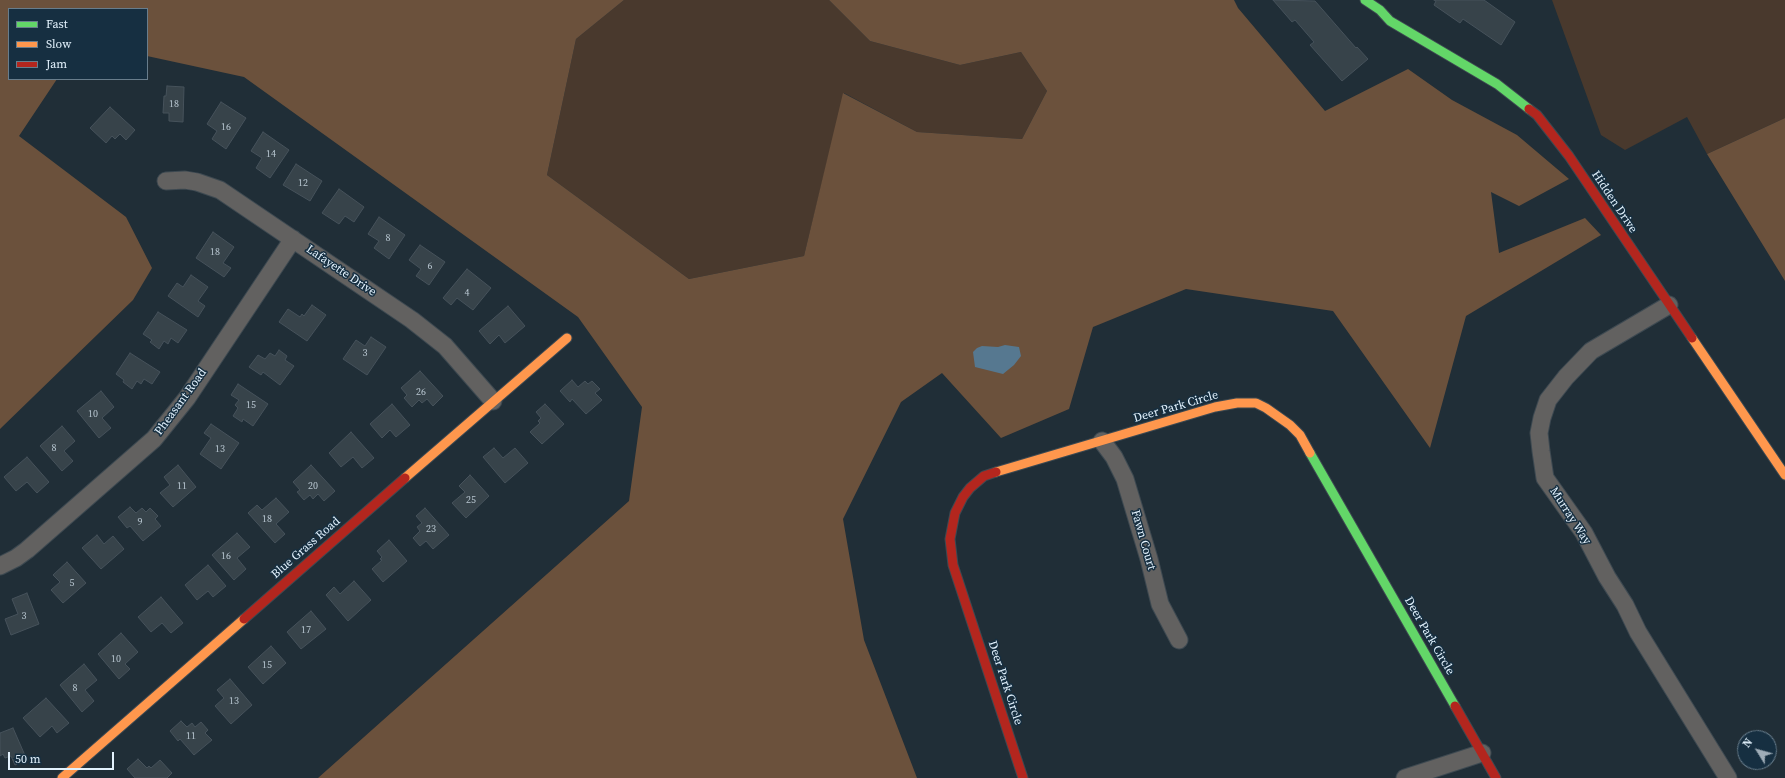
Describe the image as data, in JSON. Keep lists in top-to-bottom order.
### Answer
{
  "streets": {
    "street": [
      "Hidden Drive",
      "Lafayette Drive",
      "Pheasant Road",
      "Deer Park Circle",
      "Murray Way",
      "Fawn Court",
      "Blue Grass Road"
    ]
  },
  "crossings": [
    ["Hidden Drive", "Murray Way"],
    ["Lafayette Drive", "Pheasant Road"],
    ["Lafayette Drive", "Blue Grass Road"],
    ["Deer Park Circle", "Fawn Court"]
  ],
  "house_numbers": [
    "18",
    "16",
    "14",
    "12",
    "8",
    "18",
    "6",
    "4",
    "3",
    "26",
    "15",
    "10",
    "8",
    "13",
    "11",
    "20",
    "25",
    "18",
    "9",
    "23",
    "16",
    "5",
    "3",
    "17",
    "10",
    "15",
    "8",
    "13",
    "11"
  ],
  "legend": ["Fast", "Slow", "Jam"],
  "scale_bar": "50 m",
  "north": "top left"
}
